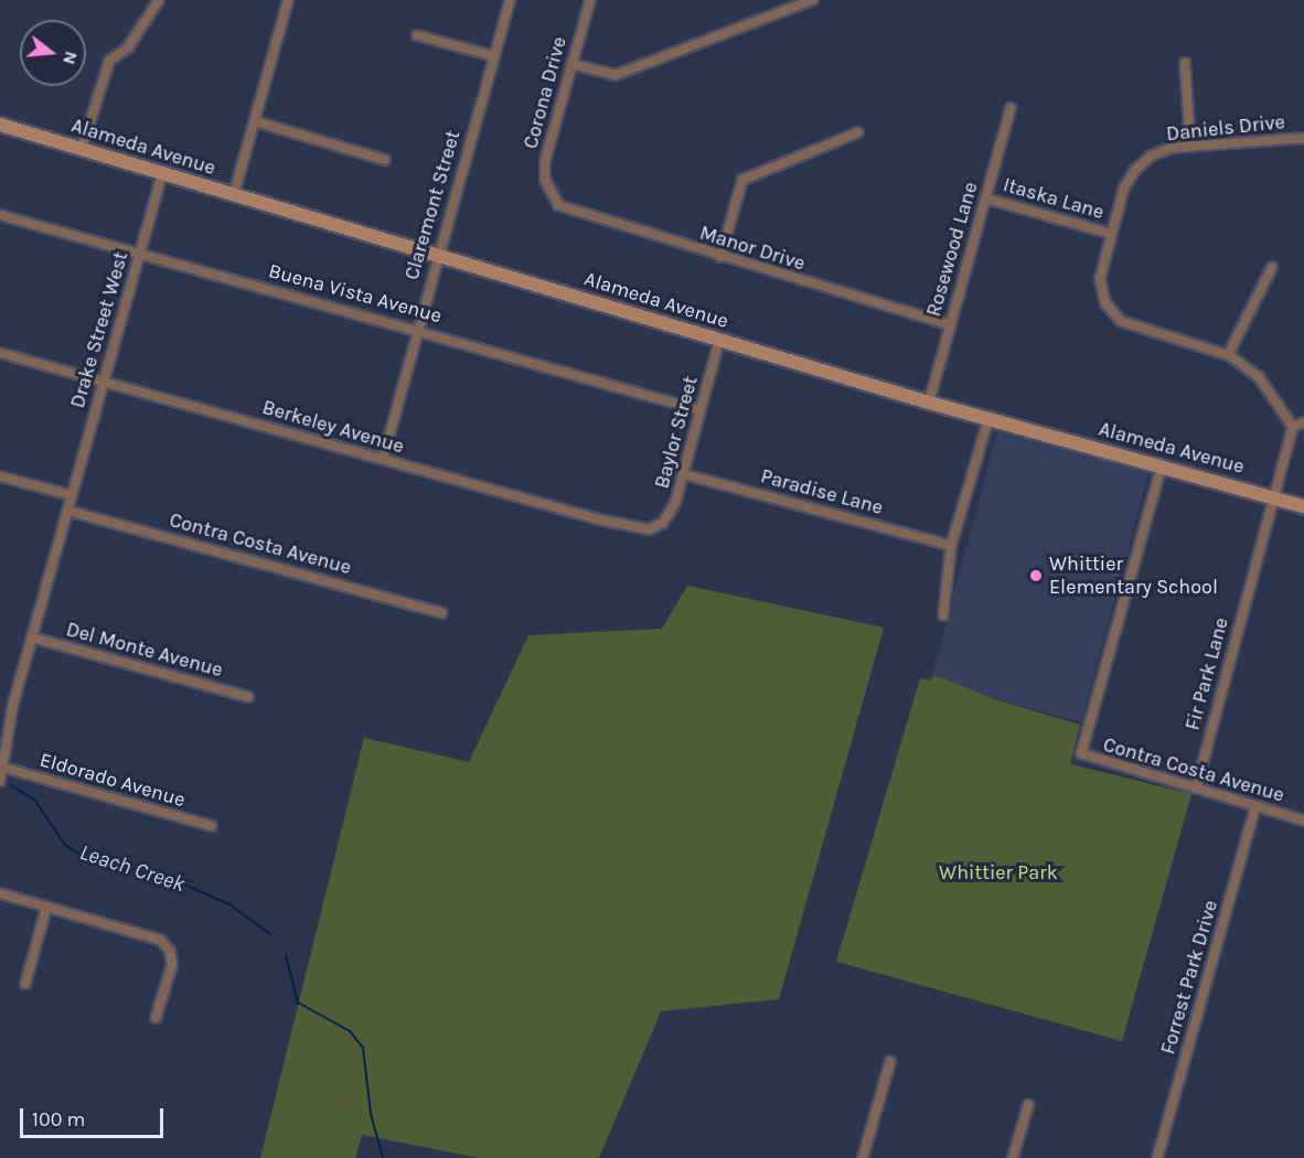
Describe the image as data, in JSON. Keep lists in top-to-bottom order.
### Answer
{
  "streets": {
    "street": [
      "Corona Drive",
      "Daniels Drive",
      "Alameda Avenue",
      "Itaska Lane",
      "Claremont Street",
      "Manor Drive",
      "Rosewood Lane",
      "Buena Vista Avenue",
      "Drake Street West",
      "Berkeley Avenue",
      "Baylor Street",
      "Paradise Lane",
      "Contra Costa Avenue",
      "Del Monte Avenue",
      "Fir Park Lane",
      "Eldorado Avenue",
      "Forrest Park Drive"
    ]
  },
  "crossings": [
    ["Corona Drive", "Manor Drive"],
    ["Daniels Drive", "Itaska Lane"],
    ["Daniels Drive", "Fir Park Lane"],
    ["Alameda Avenue", "Claremont Street"],
    ["Alameda Avenue", "Rosewood Lane"],
    ["Alameda Avenue", "Drake Street West"],
    ["Alameda Avenue", "Baylor Street"],
    ["Alameda Avenue", "Contra Costa Avenue"],
    ["Alameda Avenue", "Fir Park Lane"],
    ["Itaska Lane", "Rosewood Lane"],
    ["Claremont Street", "Buena Vista Avenue"],
    ["Claremont Street", "Berkeley Avenue"],
    ["Manor Drive", "Rosewood Lane"],
    ["Buena Vista Avenue", "Drake Street West"],
    ["Buena Vista Avenue", "Baylor Street"],
    ["Drake Street West", "Berkeley Avenue"],
    ["Drake Street West", "Contra Costa Avenue"],
    ["Berkeley Avenue", "Baylor Street"],
    ["Baylor Street", "Paradise Lane"],
    ["Contra Costa Avenue", "Fir Park Lane"],
    ["Contra Costa Avenue", "Forrest Park Drive"]
  ],
  "water": ["Leach Creek"],
  "parks": ["Whittier Park"],
  "places": ["Whittier Elementary School"],
  "scale_bar": "100 m",
  "north": "right"
}
